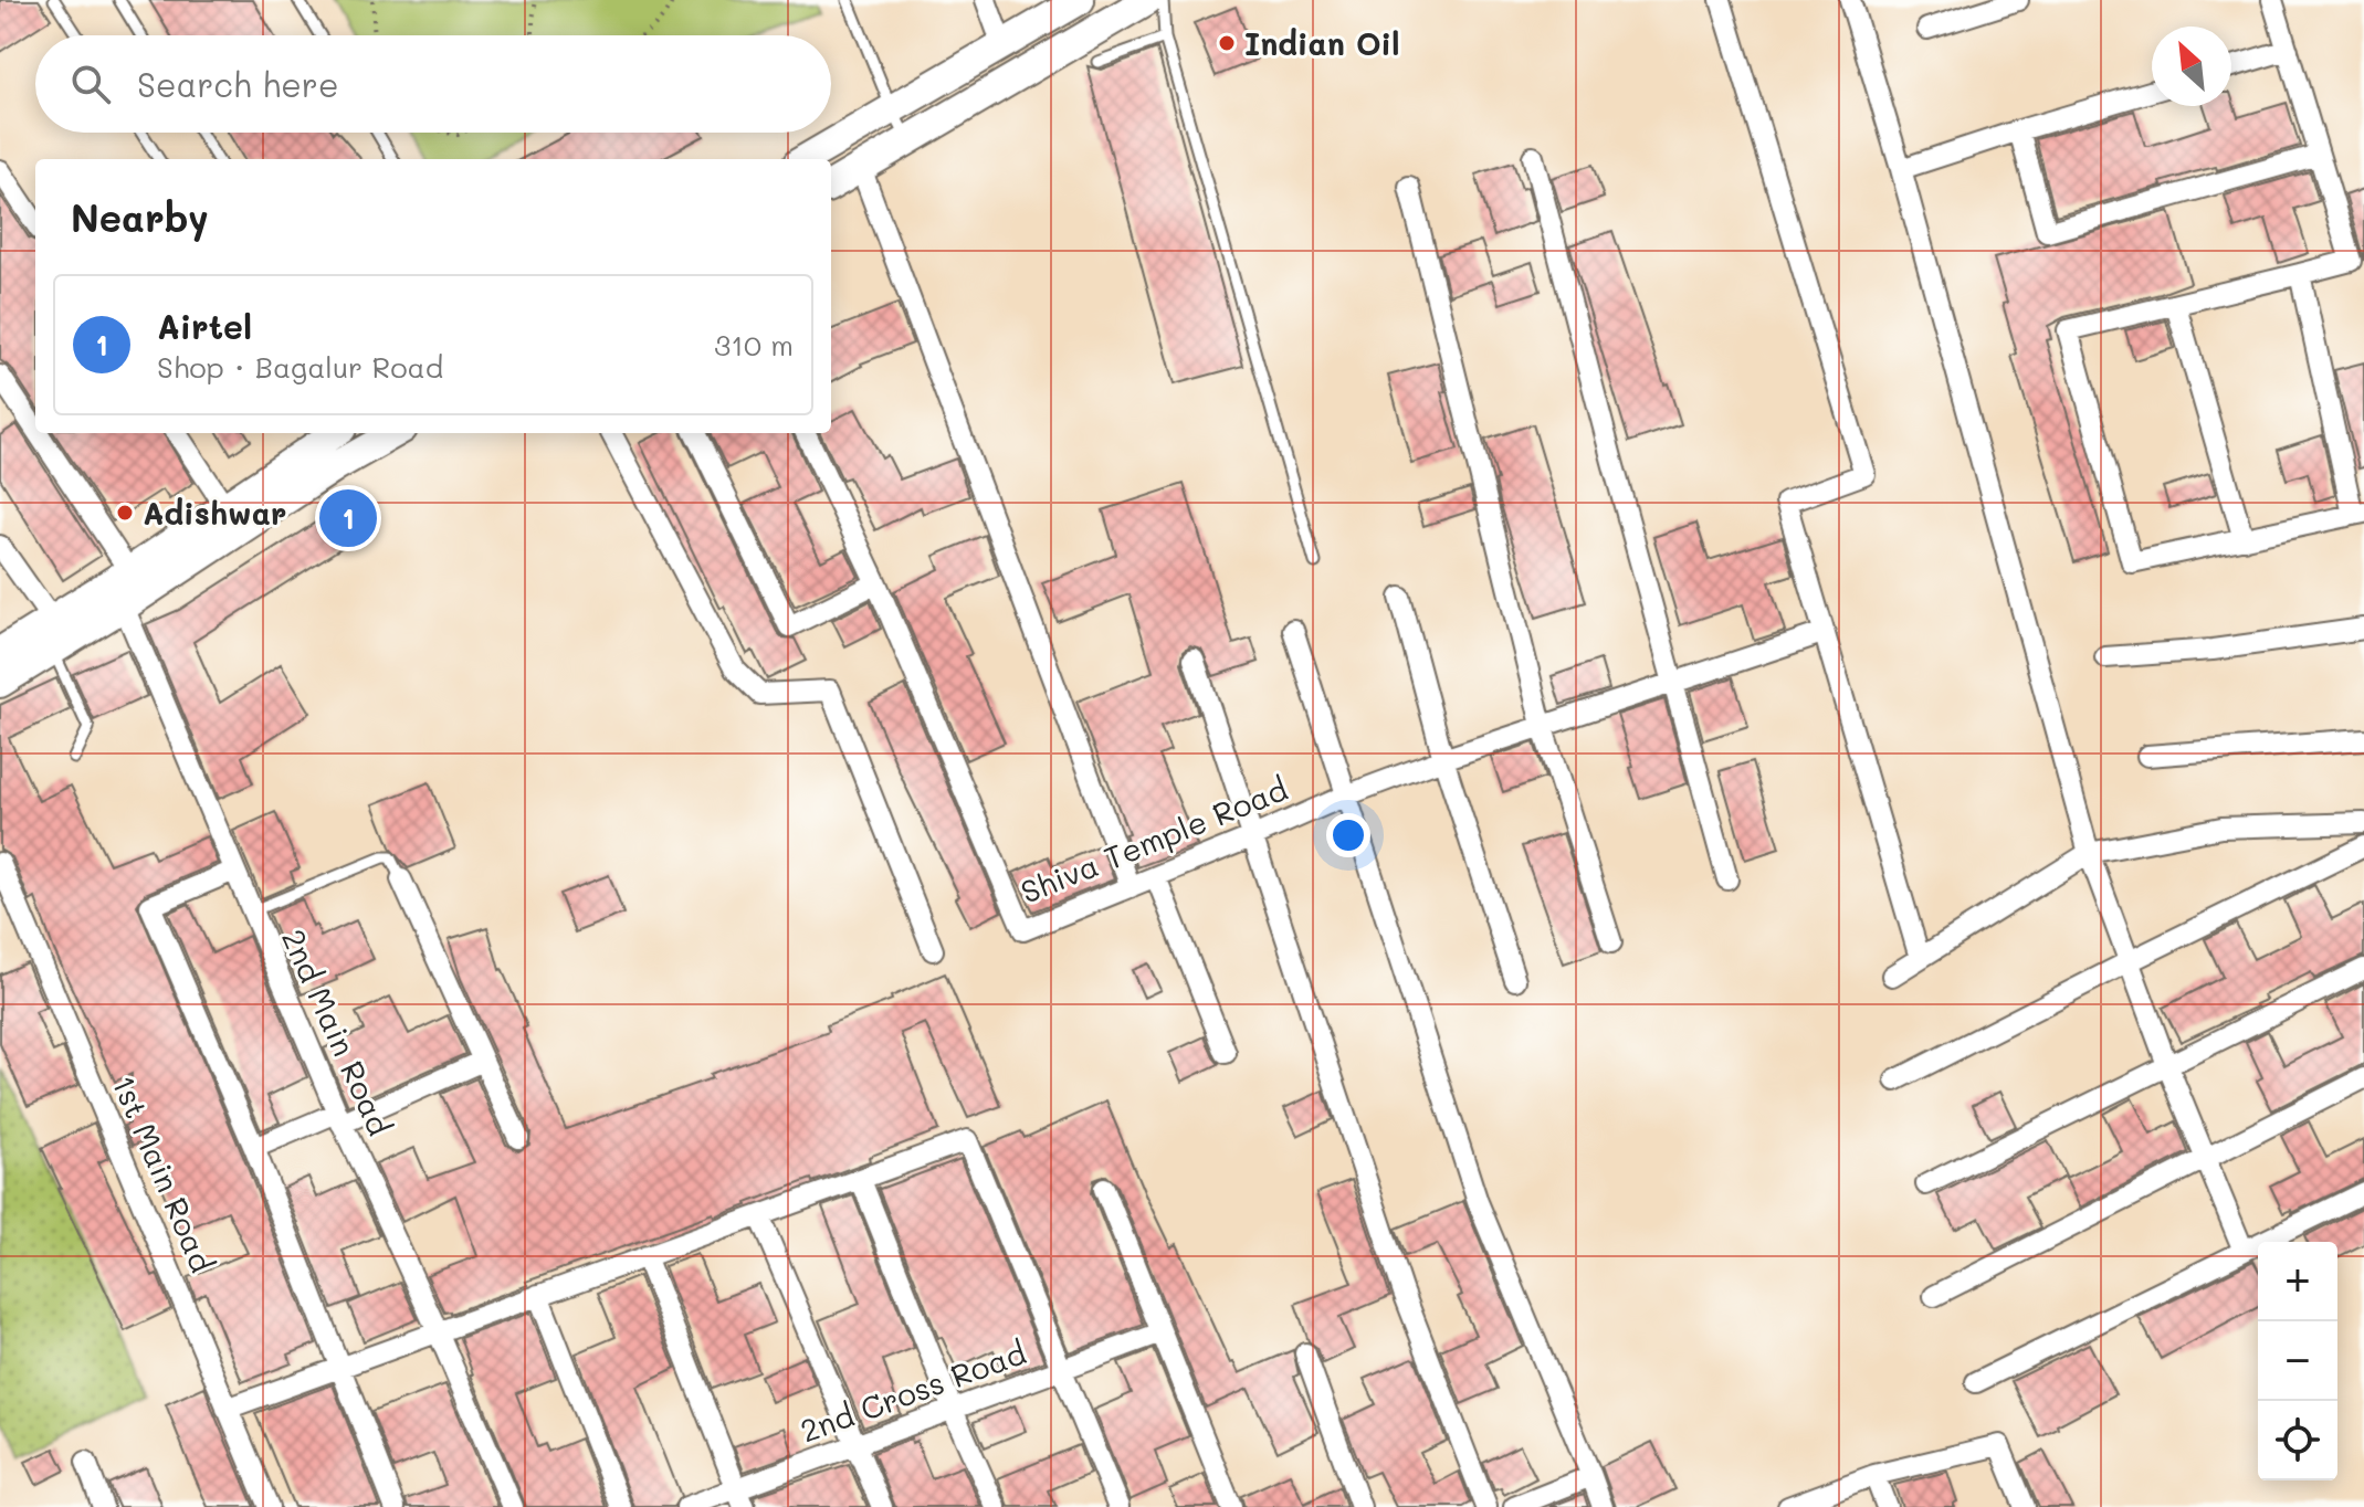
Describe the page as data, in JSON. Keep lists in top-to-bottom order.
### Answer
{
  "streets": {
    "street": [
      "Shiva Temple Road",
      "2nd Main Road",
      "1st Main Road",
      "2nd Cross Road"
    ]
  },
  "places": ["Indian Oil", "Adishwar"],
  "north": "top left",
  "page": {
    "search": "Search here",
    "heading": "Nearby",
    "list": [
      {
        "mark": "1",
        "name": "Airtel",
        "note": "Shop · Bagalur Road",
        "value": "310 m"
      }
    ],
    "pins": "1",
    "map_buttons": ["+", "−"]
  }
}
